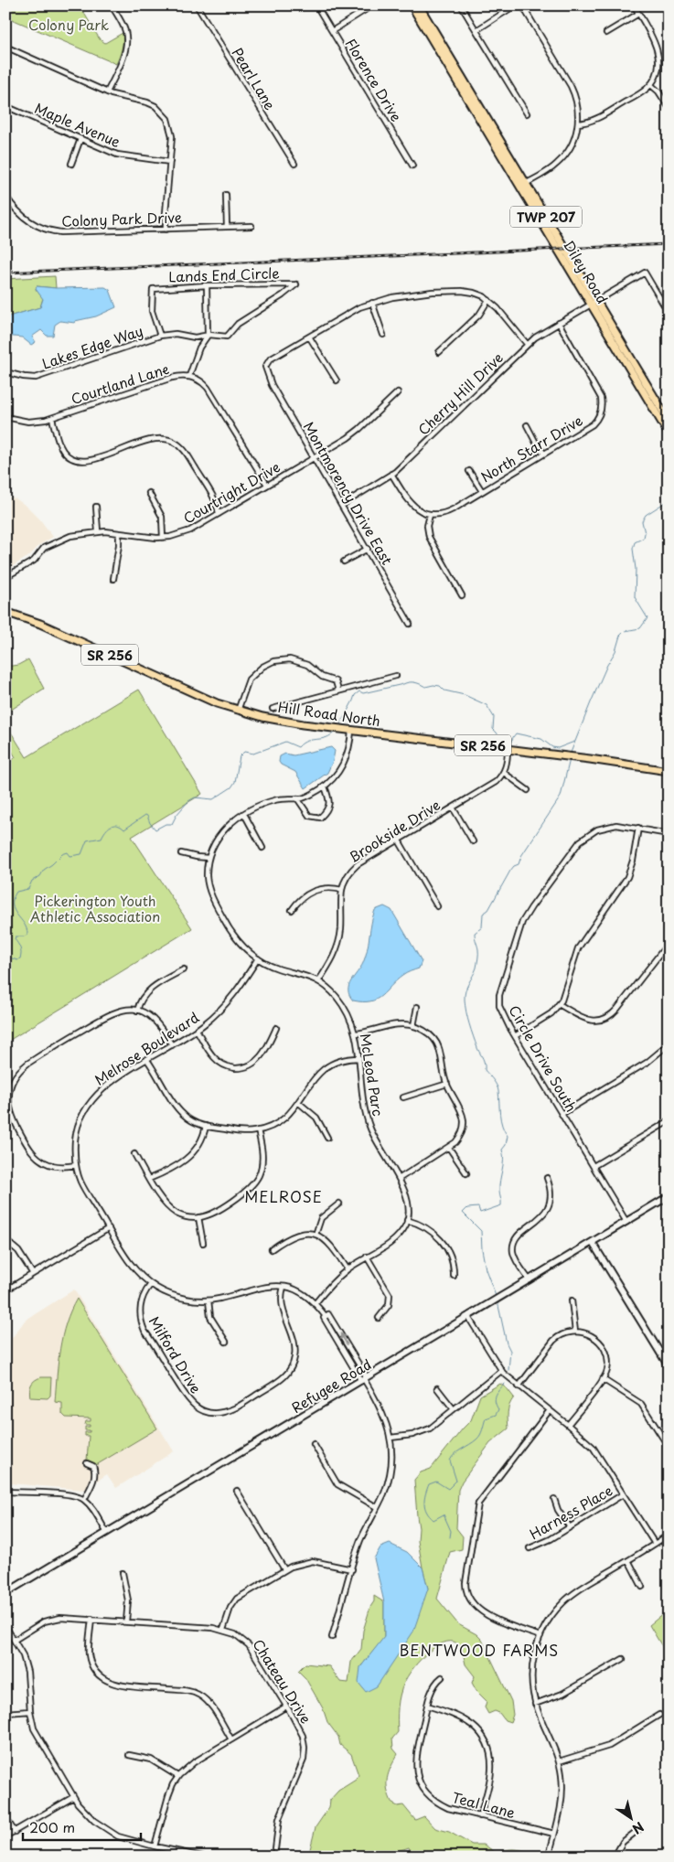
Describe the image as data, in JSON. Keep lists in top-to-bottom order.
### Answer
{
  "streets": {
    "main road": [
      "TWP 207",
      "Diley Road",
      "SR 256",
      "Hill Road North",
      "Refugee Road"
    ],
    "street": [
      "Pearl Lane",
      "Florence Drive",
      "Maple Avenue",
      "Colony Park Drive",
      "Lands End Circle",
      "Lakes Edge Way",
      "Courtland Lane",
      "Cherry Hill Drive",
      "North Starr Drive",
      "Courtright Drive",
      "Montmorency Drive East",
      "Brookside Drive",
      "Melrose Boulevard",
      "Circle Drive South",
      "McLeod Parc",
      "Milford Drive",
      "Harness Place",
      "Chateau Drive",
      "Teal Lane"
    ]
  },
  "crossings": [
    ["Diley Road", "Cherry Hill Drive"],
    ["Lands End Circle", "Lakes Edge Way"],
    ["Courtland Lane", "Courtright Drive"],
    ["Cherry Hill Drive", "North Starr Drive"],
    ["Cherry Hill Drive", "Montmorency Drive East"],
    ["Courtright Drive", "Montmorency Drive East"],
    ["Hill Road North", "McLeod Parc"],
    ["Brookside Drive", "McLeod Parc"],
    ["Melrose Boulevard", "McLeod Parc"],
    ["Melrose Boulevard", "Milford Drive"],
    ["Melrose Boulevard", "Refugee Road"],
    ["Circle Drive South", "Refugee Road"]
  ],
  "districts": ["MELROSE", "BENTWOOD FARMS"],
  "parks": ["Colony Park", "Pickerington Youth Athletic Association"],
  "scale_bar": "200 m",
  "north": "bottom right"
}
